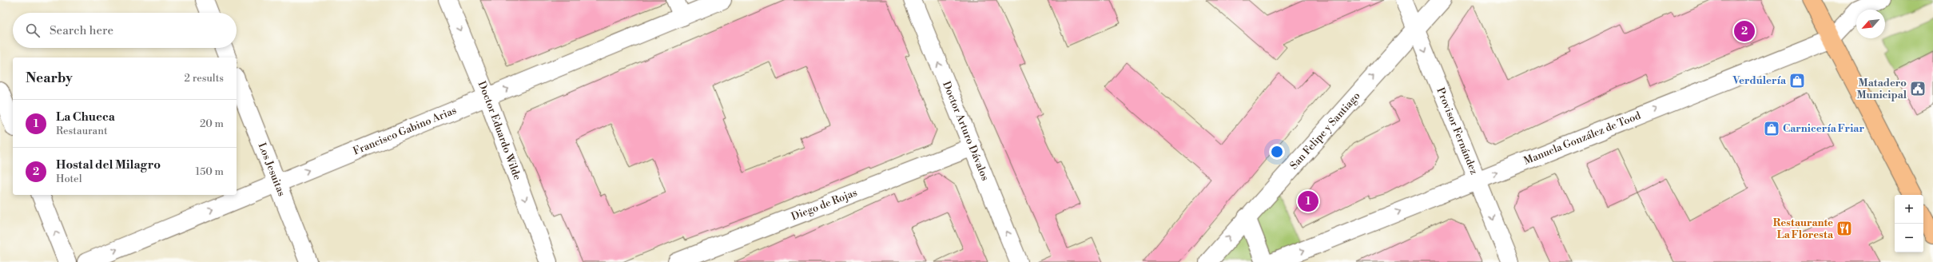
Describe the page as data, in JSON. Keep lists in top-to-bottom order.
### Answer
{
  "streets": {
    "street": [
      "San Felipe y Santiago",
      "Francisco Gabino Arias",
      "Doctor Eduardo Wilde",
      "Doctor Arturo Dávalos",
      "Provisor Fernández",
      "Manuela González de Tood",
      "Los Jesuitas",
      "Diego de Rojas"
    ]
  },
  "crossings": [
    ["San Felipe y Santiago", "Provisor Fernández"],
    ["Francisco Gabino Arias", "Doctor Eduardo Wilde"],
    ["Francisco Gabino Arias", "Los Jesuitas"],
    ["Doctor Arturo Dávalos", "Diego de Rojas"],
    ["Provisor Fernández", "Manuela González de Tood"]
  ],
  "one_way": [
    "San Felipe y Santiago",
    "Francisco Gabino Arias",
    "Doctor Eduardo Wilde",
    "Doctor Arturo Dávalos",
    "Provisor Fernández",
    "Manuela González de Tood"
  ],
  "places": {
    "shop": ["Verdulería", "Carnicería Friar"],
    "public building": ["Matadero Municipal"],
    "restaurant": ["Restaurante La Floresta"]
  },
  "north": "bottom left",
  "page": {
    "search": "Search here",
    "pins": ["2", "1"],
    "heading": ["Nearby", "2 results"],
    "list": [
      {
        "mark": "1",
        "name": "La Chueca",
        "note": "Restaurant",
        "value": "20 m"
      },
      {
        "mark": "2",
        "name": "Hostal del Milagro",
        "note": "Hotel",
        "value": "150 m"
      }
    ],
    "map_buttons": ["+", "−"]
  }
}
